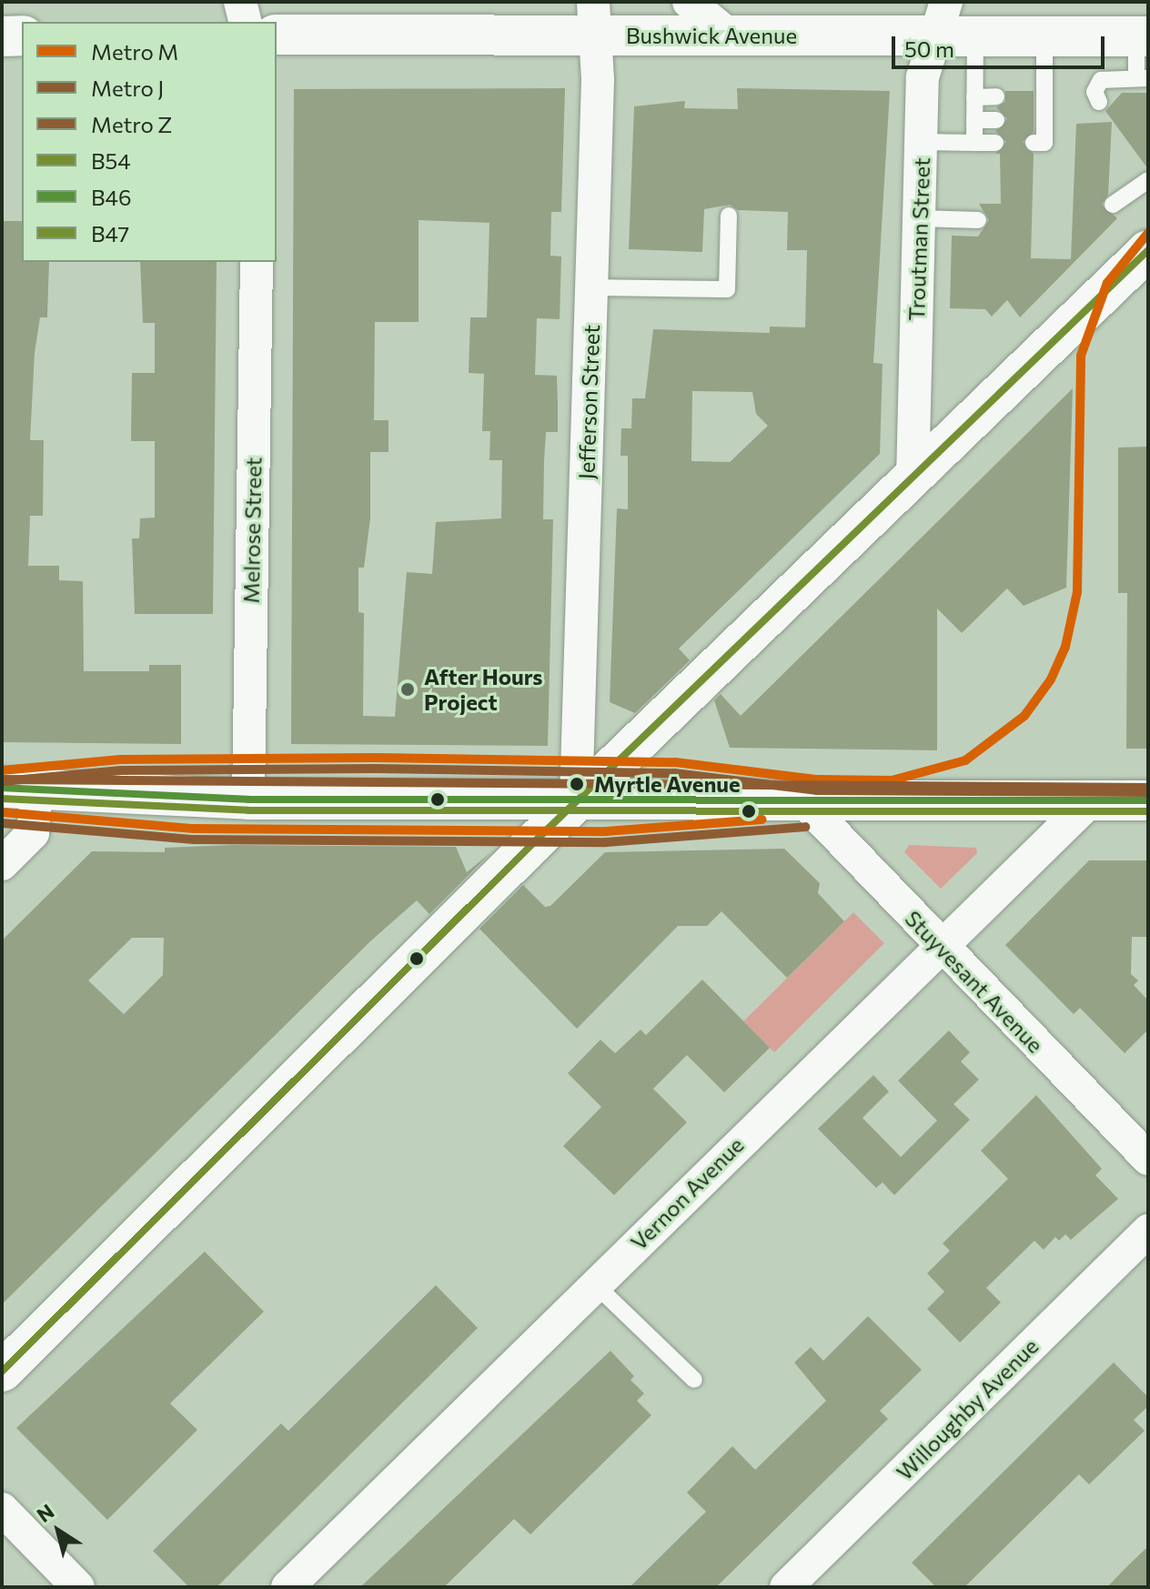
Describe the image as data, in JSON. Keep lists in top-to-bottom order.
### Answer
{
  "streets": {
    "main road": ["Bushwick Avenue"],
    "street": [
      "Troutman Street",
      "Jefferson Street",
      "Melrose Street",
      "Stuyvesant Avenue",
      "Vernon Avenue",
      "Willoughby Avenue"
    ]
  },
  "crossings": [
    ["Bushwick Avenue", "Troutman Street"],
    ["Bushwick Avenue", "Jefferson Street"],
    ["Stuyvesant Avenue", "Vernon Avenue"]
  ],
  "places": ["After Hours Project", "Myrtle Avenue"],
  "lines": [
    "metro line M",
    "transit line B54",
    "metro line J",
    "metro line Z",
    "transit line B46",
    "transit line B47"
  ],
  "legend": [
    "Metro M",
    "Metro J",
    "Metro Z",
    "B54",
    "B46",
    "B47"
  ],
  "scale_bar": "50 m",
  "north": "top left"
}
